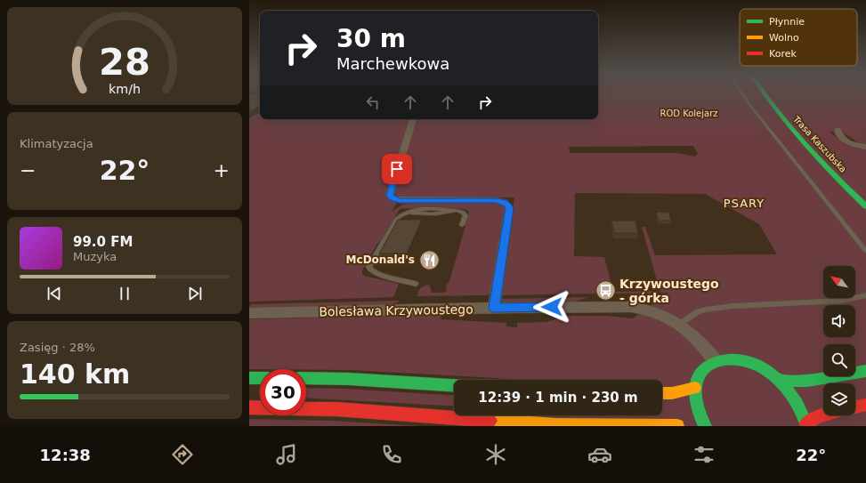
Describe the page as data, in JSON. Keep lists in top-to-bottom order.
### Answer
{
  "streets": {
    "main road": ["Trasa Kaszubska"],
    "street": ["Bolesława Krzywoustego"]
  },
  "districts": ["PSARY"],
  "parks": ["ROD Kolejarz"],
  "places": {
    "restaurant": ["McDonald's"],
    "bus stop": ["Krzywoustego - górka"]
  },
  "legend": ["Płynnie", "Wolno", "Korek"],
  "north": "top left",
  "page": {
    "turn": ["30 m", "Marchewkowa"],
    "tile": [
      "Klimatyzacja",
      ["Zasięg · 28%", "140 km"]
    ],
    "heat": ["−", "22°", "+"],
    "song": ["99.0 FM", "Muzyka"],
    "limit": "30",
    "trip": "12:39 · 1 min · 230 m",
    "tabs": ["12:38", "22°"],
    "gauge": ["28", "km/h"]
  }
}
